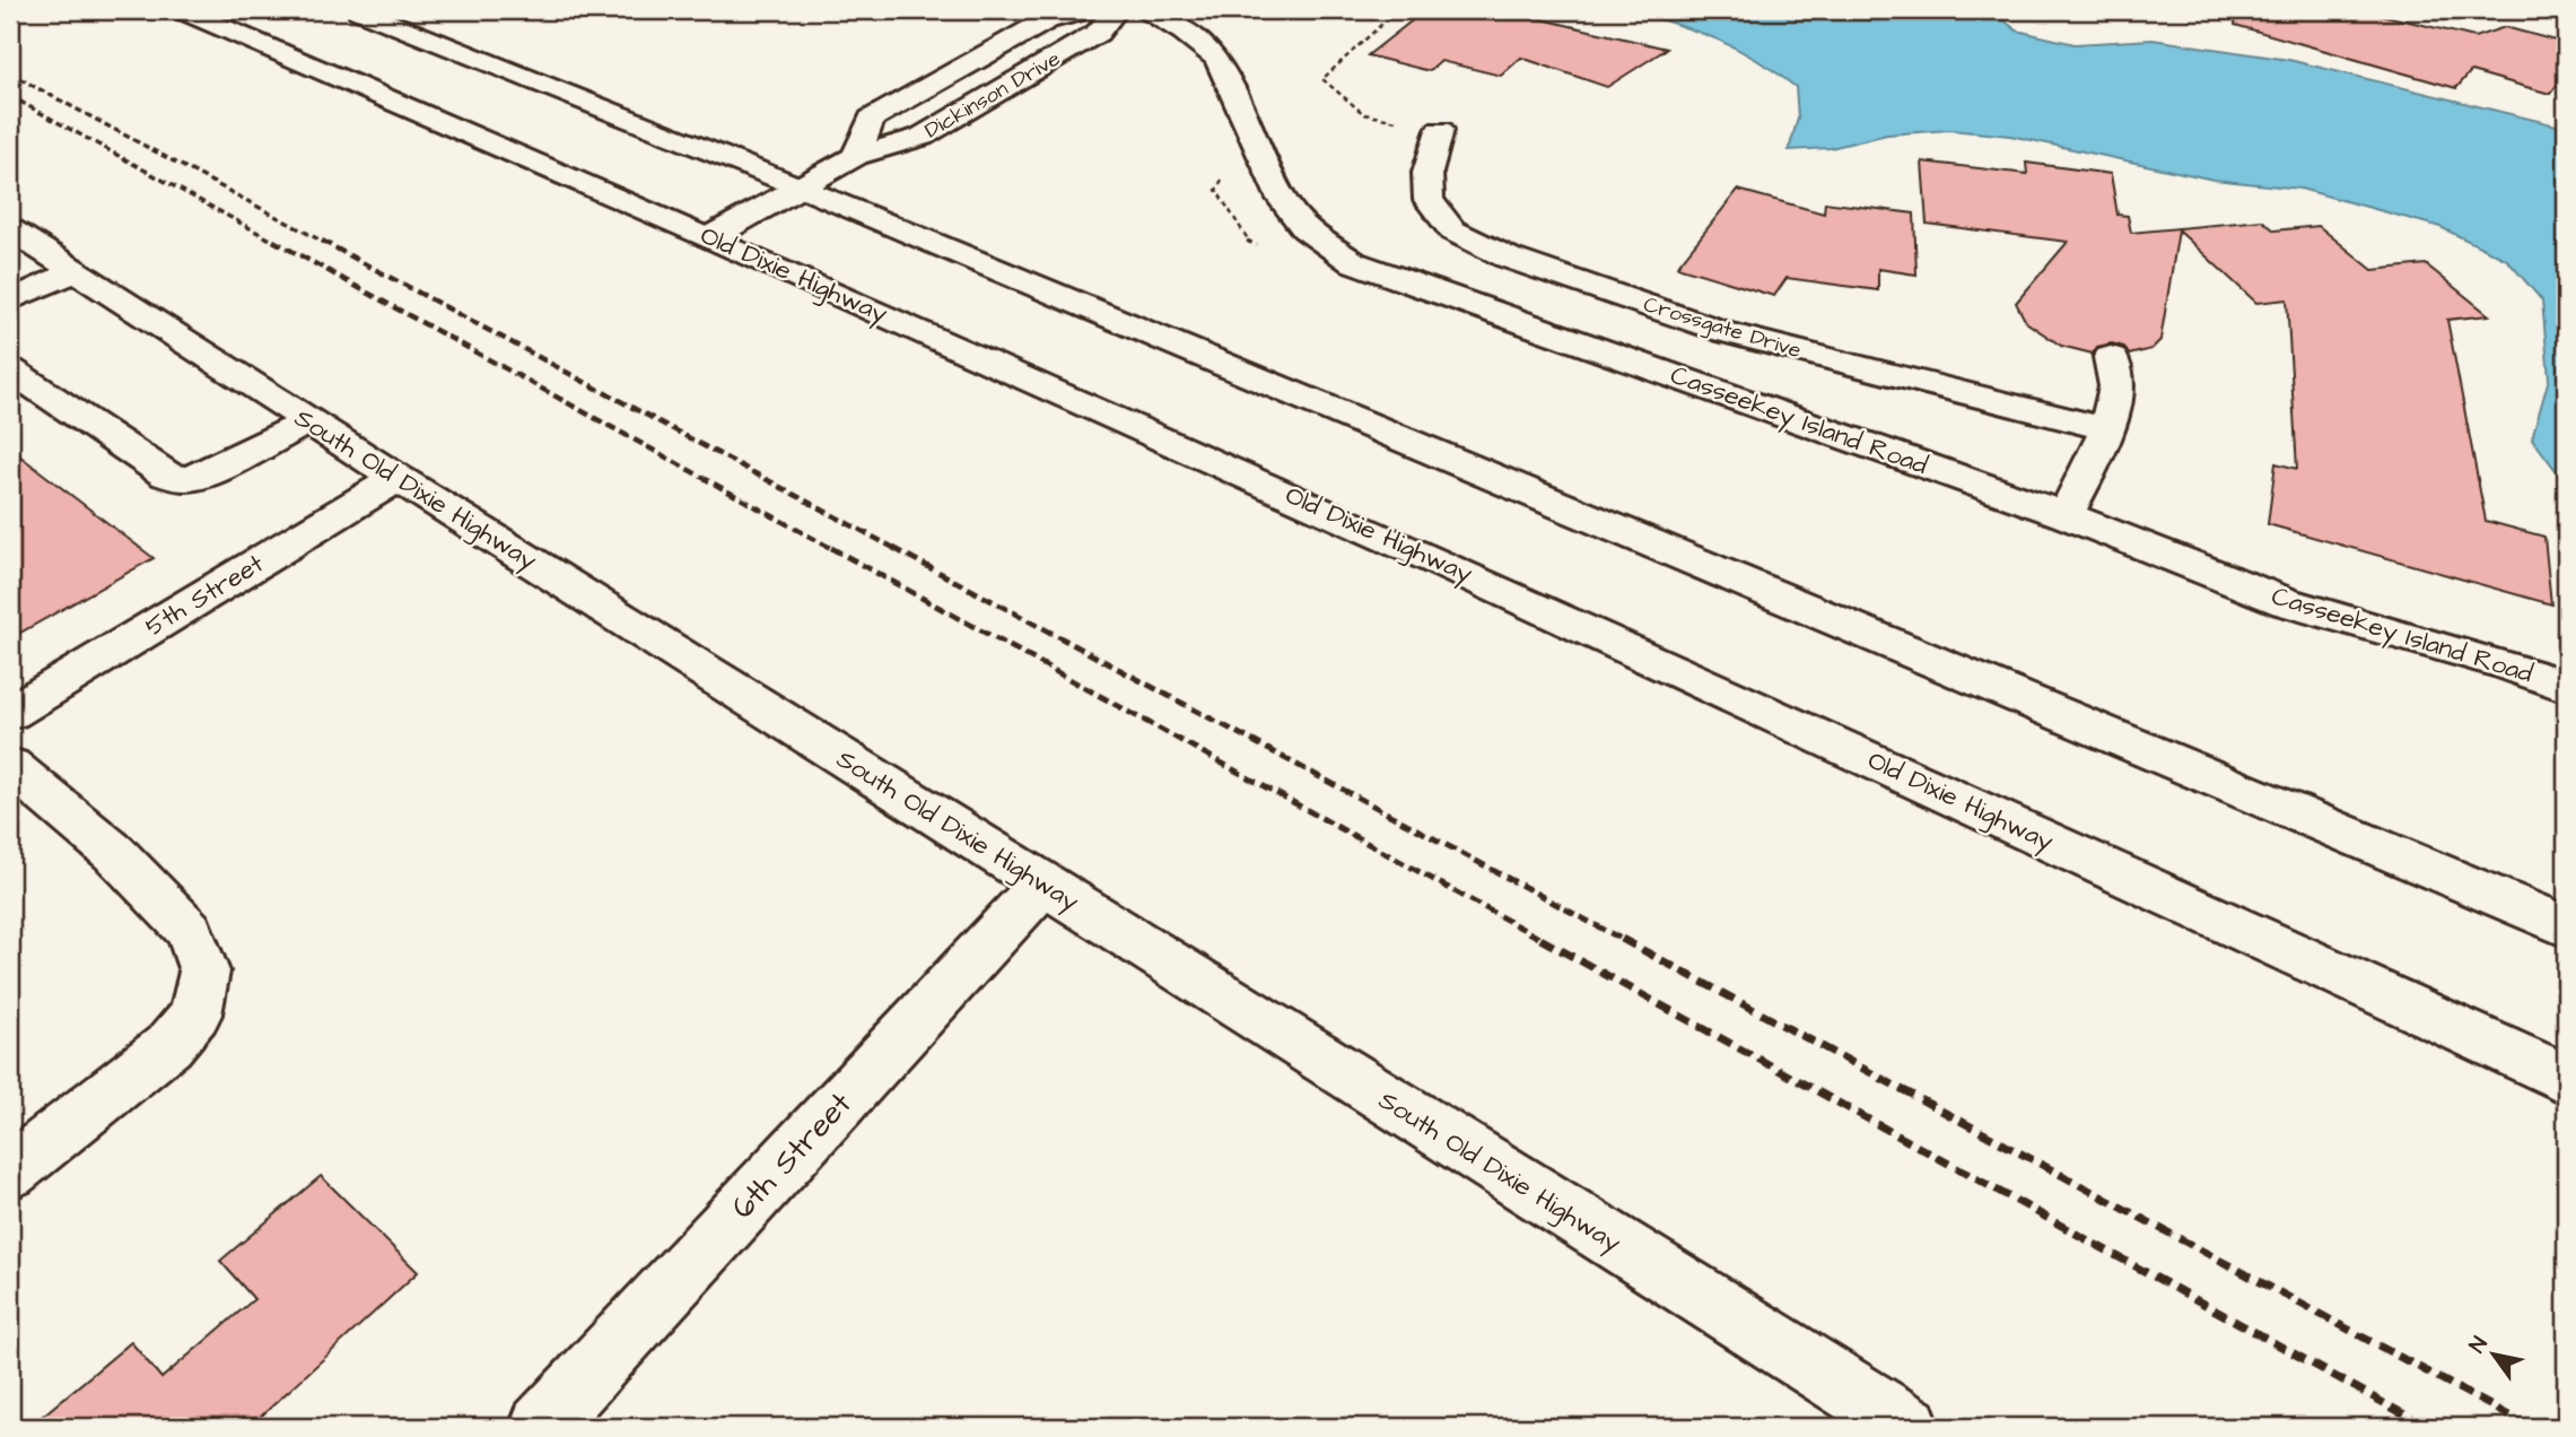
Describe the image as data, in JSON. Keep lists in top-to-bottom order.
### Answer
{
  "streets": {
    "main road": [
      "Dickinson Drive",
      "Old Dixie Highway",
      "Crossgate Drive",
      "Casseekey Island Road",
      "South Old Dixie Highway",
      "5th Street",
      "6th Street"
    ]
  },
  "crossings": [
    ["Dickinson Drive", "Old Dixie Highway"],
    ["South Old Dixie Highway", "5th Street"],
    ["South Old Dixie Highway", "6th Street"]
  ],
  "north": "top left"
}
